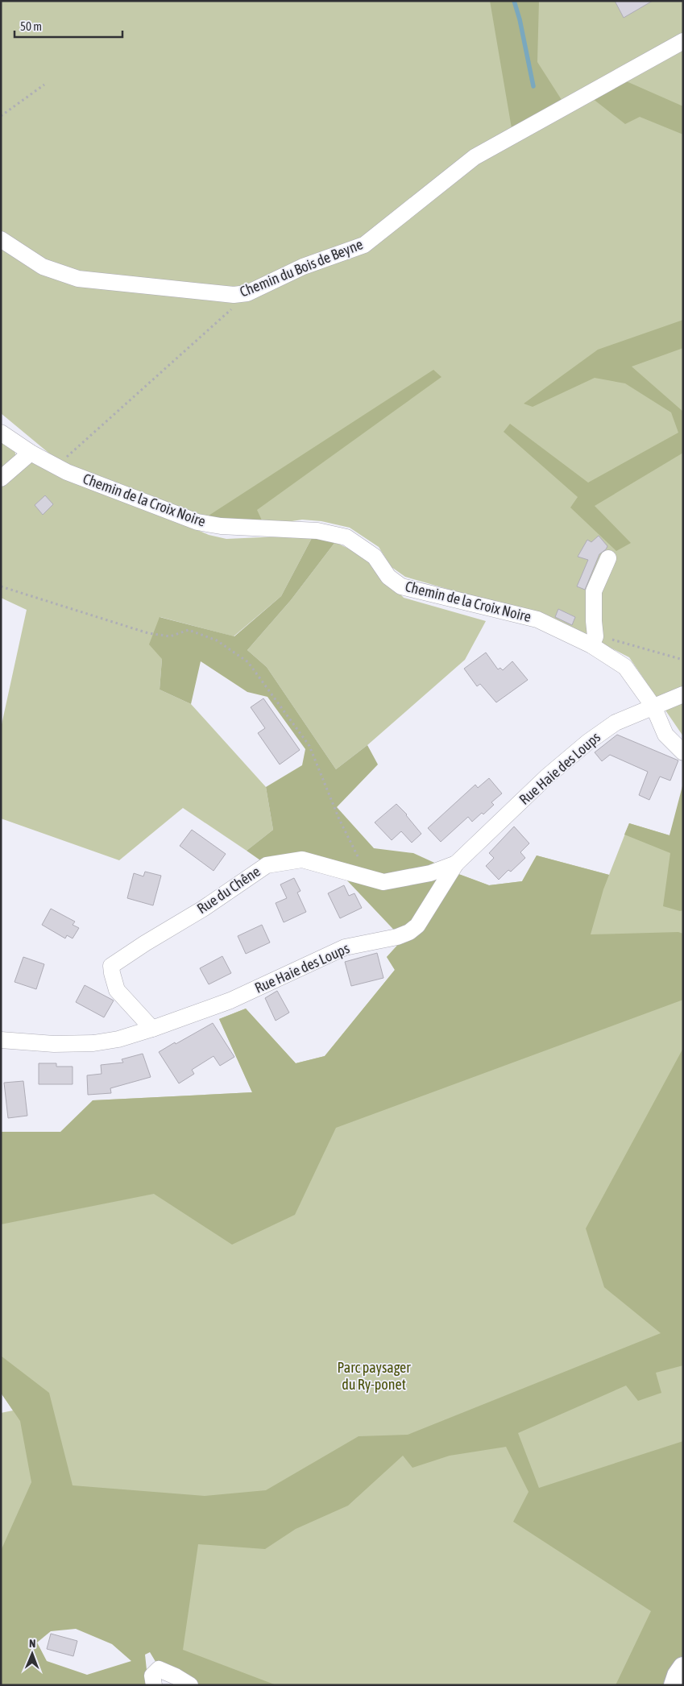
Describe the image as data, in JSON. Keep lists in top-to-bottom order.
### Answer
{
  "streets": {
    "street": [
      "Chemin du Bois de Beyne",
      "Chemin de la Croix Noire",
      "Rue Haie des Loups",
      "Rue du Chêne"
    ]
  },
  "crossings": [
    ["Chemin de la Croix Noire", "Rue Haie des Loups"],
    ["Rue Haie des Loups", "Rue du Chêne"]
  ],
  "parks": ["Parc paysager du Ry-ponet"],
  "scale_bar": "50 m",
  "north": "top"
}
